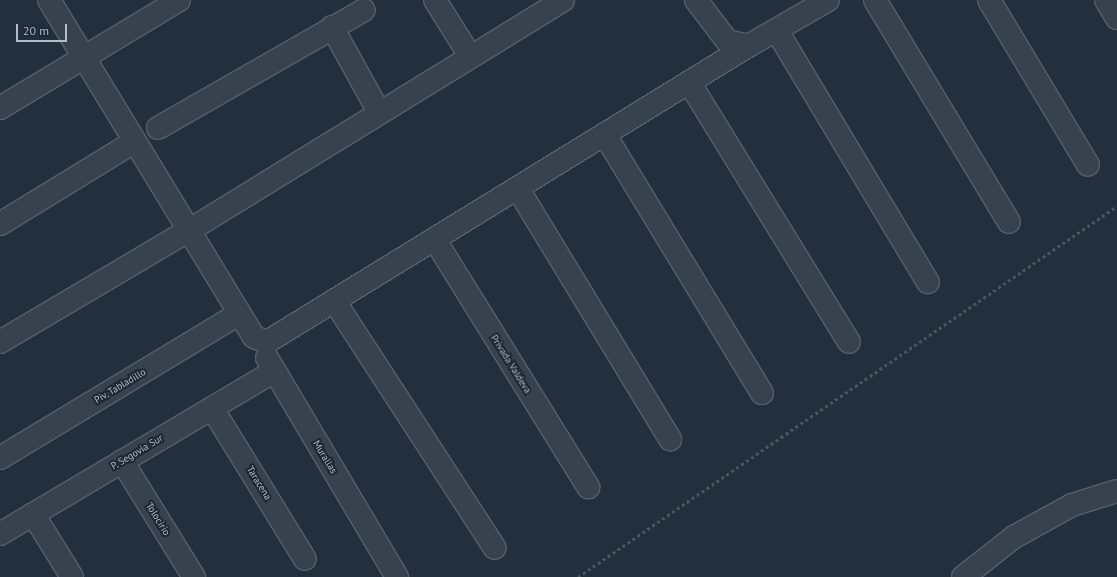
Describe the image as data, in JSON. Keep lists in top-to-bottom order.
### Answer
{
  "streets": {
    "street": [
      "Privada Valdeva",
      "Piv. Tabladillo",
      "P. Segovia Sur",
      "Murallas",
      "Taracena",
      "Tolocirio"
    ]
  },
  "crossings": [
    ["Piv. Tabladillo", "Murallas"],
    ["P. Segovia Sur", "Murallas"],
    ["P. Segovia Sur", "Taracena"],
    ["P. Segovia Sur", "Tolocirio"]
  ],
  "scale_bar": "20 m"
}
